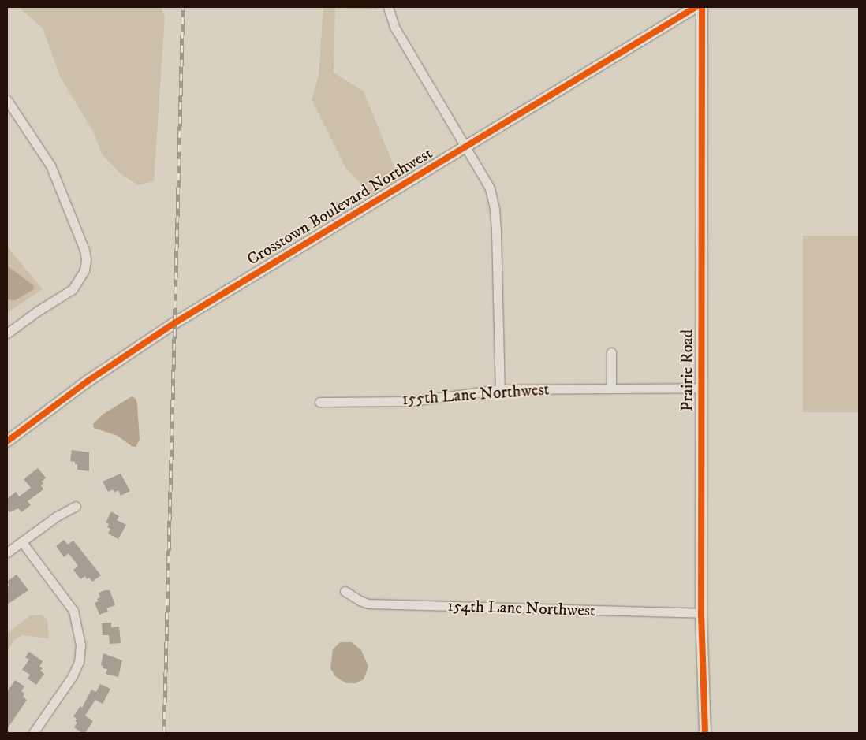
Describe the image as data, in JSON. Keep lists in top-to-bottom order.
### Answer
{
  "streets": {
    "street": [
      "Crosstown Boulevard Northwest",
      "Prairie Road",
      "155th Lane Northwest",
      "154th Lane Northwest"
    ]
  },
  "crossings": [
    ["Prairie Road", "155th Lane Northwest"],
    ["Prairie Road", "154th Lane Northwest"]
  ]
}
